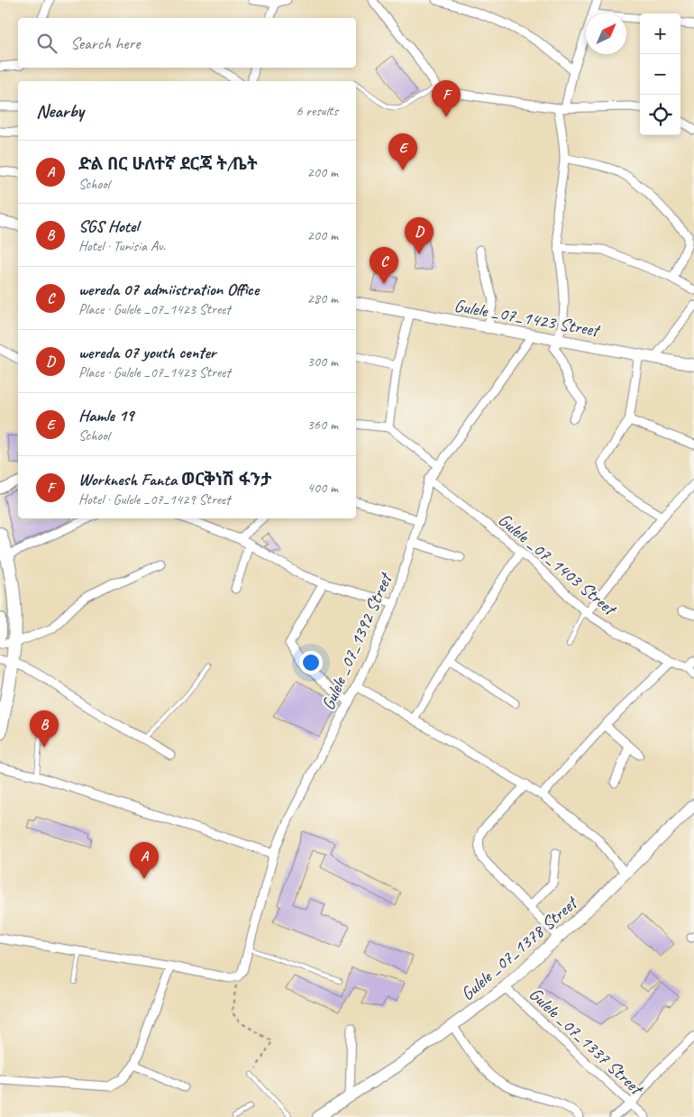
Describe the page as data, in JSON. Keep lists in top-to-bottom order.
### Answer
{
  "streets": {
    "main road": ["Gulele _07_1423 Street", "Gulele _07_1378 Street"],
    "street": ["Gulele _07_1403 Street", "Gulele _07_1392 Street", "Gulele _07_1337 Street"]
  },
  "crossings": [
    ["Gulele _07_1423 Street", "Gulele _07_1392 Street"],
    ["Gulele _07_1403 Street", "Gulele _07_1392 Street"],
    ["Gulele _07_1378 Street", "Gulele _07_1337 Street"]
  ],
  "north": "top right",
  "page": {
    "map_buttons": ["+", "−"],
    "search": "Search here",
    "pins": [
      "F",
      "E",
      "D",
      "C",
      "B",
      "A"
    ],
    "heading": ["Nearby", "6 results"],
    "list": [
      {
        "mark": "A",
        "name": "ድል በር ሁለተኛ ደርጃ ት/ቤት",
        "note": "School",
        "value": "200 m"
      },
      {
        "mark": "B",
        "name": "SGS Hotel",
        "note": "Hotel · Tunisia Av.",
        "value": "200 m"
      },
      {
        "mark": "C",
        "name": "wereda 07 admiistration Office",
        "note": "Place · Gulele _07_1423 Street",
        "value": "280 m"
      },
      {
        "mark": "D",
        "name": "wereda 07 youth center",
        "note": "Place · Gulele _07_1423 Street",
        "value": "300 m"
      },
      {
        "mark": "E",
        "name": "Hamle 19",
        "note": "School",
        "value": "360 m"
      },
      {
        "mark": "F",
        "name": "Worknesh Fanta ወርቅነሽ ፋንታ",
        "note": "Hotel · Gulele _07_1429 Street",
        "value": "400 m"
      }
    ]
  }
}
